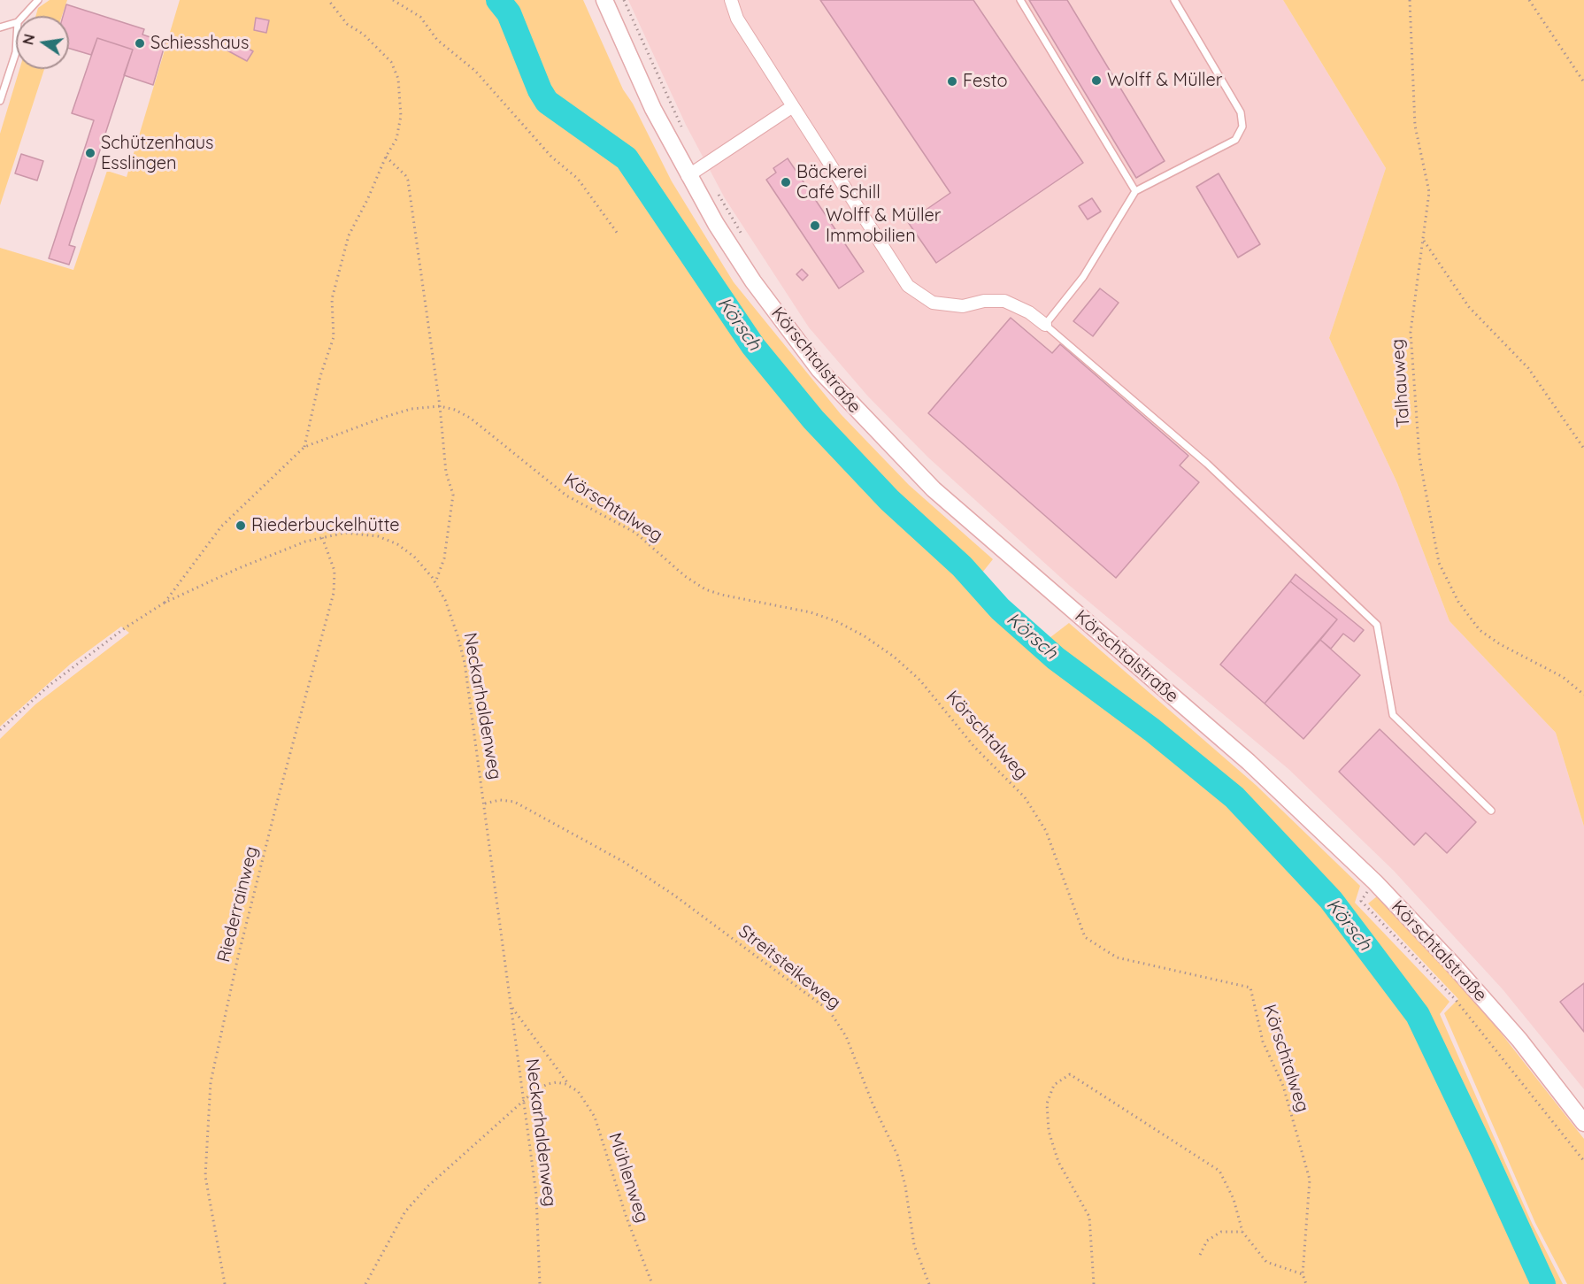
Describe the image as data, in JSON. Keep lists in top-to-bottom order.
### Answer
{
  "streets": {
    "main road": ["Körschtalstraße"],
    "path": [
      "Talhauweg",
      "Körschtalweg",
      "Neckarhaldenweg",
      "Riederrainweg",
      "Streitsteikeweg",
      "Mühlenweg"
    ]
  },
  "crossings": [
    ["Neckarhaldenweg", "Riederrainweg"],
    ["Neckarhaldenweg", "Streitsteikeweg"],
    ["Neckarhaldenweg", "Mühlenweg"]
  ],
  "water": ["Körsch"],
  "places": [
    "Schiesshaus",
    "Wolff & Müller",
    "Festo",
    "Schützenhaus Esslingen",
    "Bäckerei Café Schill",
    "Wolff & Müller Immobilien",
    "Riederbuckelhütte"
  ],
  "north": "left"
}
